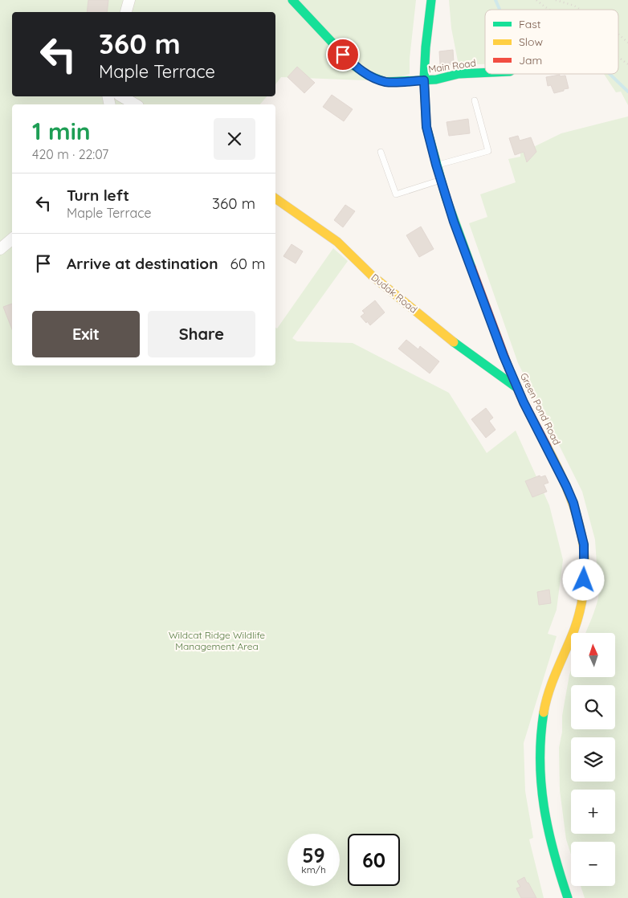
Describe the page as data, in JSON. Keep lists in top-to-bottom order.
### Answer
{
  "streets": {
    "main road": ["Main Road", "Dudak Road", "Green Pond Road"]
  },
  "crossings": [
    ["Main Road", "Green Pond Road"],
    ["Dudak Road", "Green Pond Road"]
  ],
  "parks": ["Wildcat Ridge Wildlife Management Area"],
  "legend": ["Fast", "Slow", "Jam"],
  "north": "top",
  "page": {
    "turn": ["360 m", "Maple Terrace"],
    "heading": ["1 min", "420 m · 22:07"],
    "list": [
      {
        "name": "Turn left",
        "note": "Maple Terrace",
        "value": "360 m"
      },
      {
        "name": "Arrive at destination",
        "value": "60 m"
      }
    ],
    "buttons": ["Exit", "Share"],
    "map_buttons": ["+", "−"],
    "speed": "59 km/h",
    "limit": "60"
  }
}
